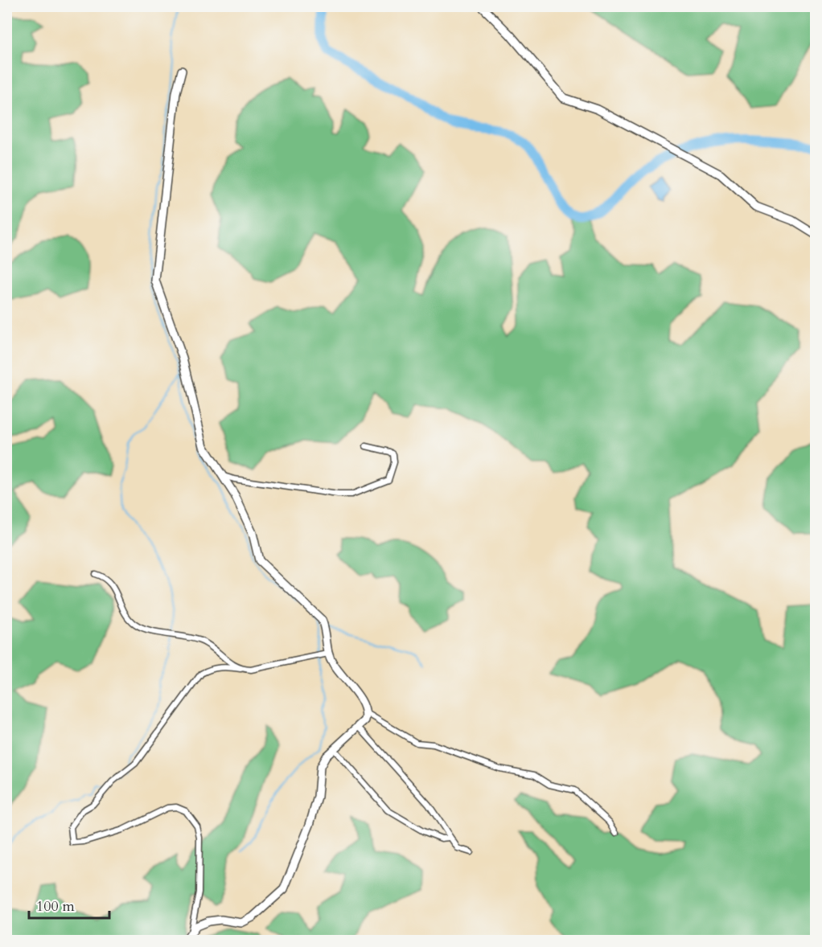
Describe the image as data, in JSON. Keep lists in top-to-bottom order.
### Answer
{
  "scale_bar": "100 m"
}
